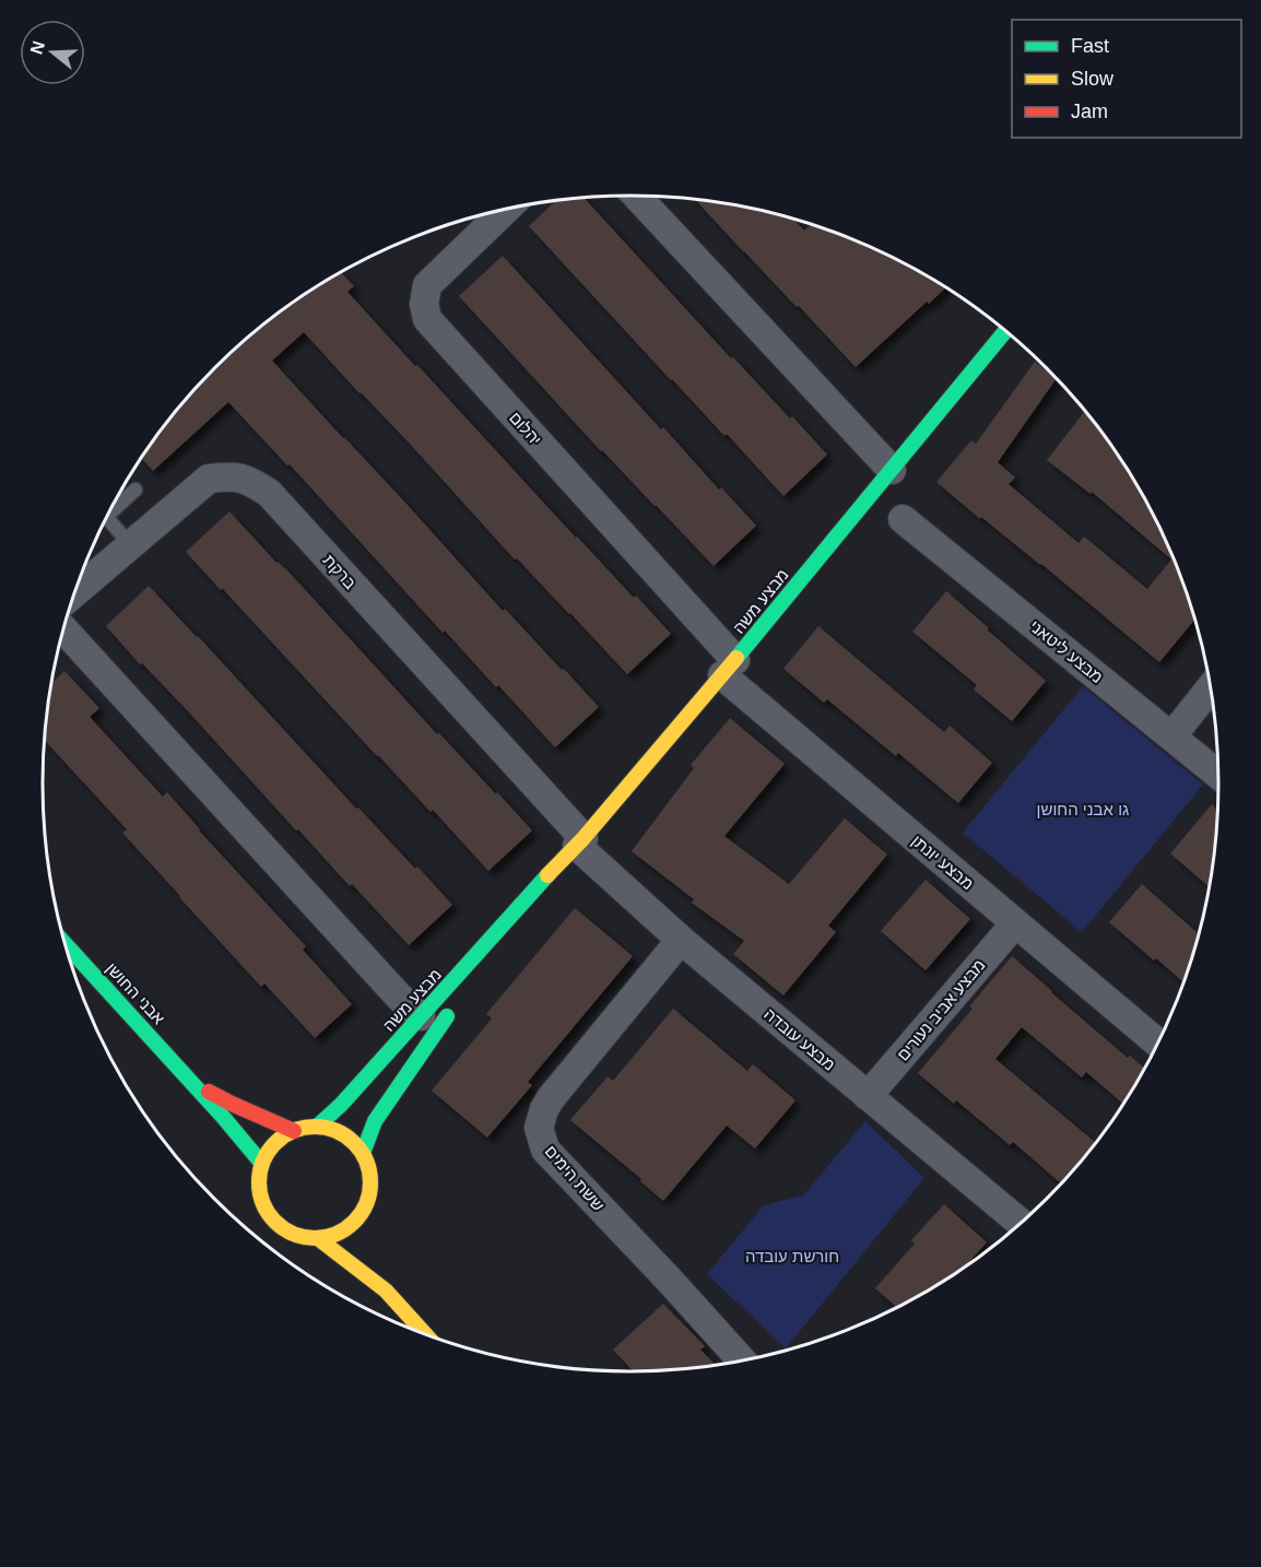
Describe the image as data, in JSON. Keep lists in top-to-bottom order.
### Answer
{
  "streets": {
    "street": [
      "יהלום",
      "ברקת",
      "מבצע משה",
      "מבצע ליטאני",
      "מבצע יונתן",
      "אבני החושן",
      "מבצע אביב נעורים",
      "מבצע עובדה",
      "ששת הימים"
    ]
  },
  "crossings": [
    ["יהלום", "מבצע משה"],
    ["יהלום", "מבצע יונתן"],
    ["ברקת", "מבצע משה"],
    ["ברקת", "מבצע עובדה"],
    ["מבצע משה", "מבצע יונתן"],
    ["מבצע משה", "אבני החושן"],
    ["מבצע משה", "מבצע עובדה"],
    ["מבצע יונתן", "מבצע אביב נעורים"],
    ["מבצע אביב נעורים", "מבצע עובדה"],
    ["מבצע עובדה", "ששת הימים"]
  ],
  "parks": ["גו אבני החושן", "חורשת עובדה"],
  "legend": ["Fast", "Slow", "Jam"],
  "north": "left"
}
